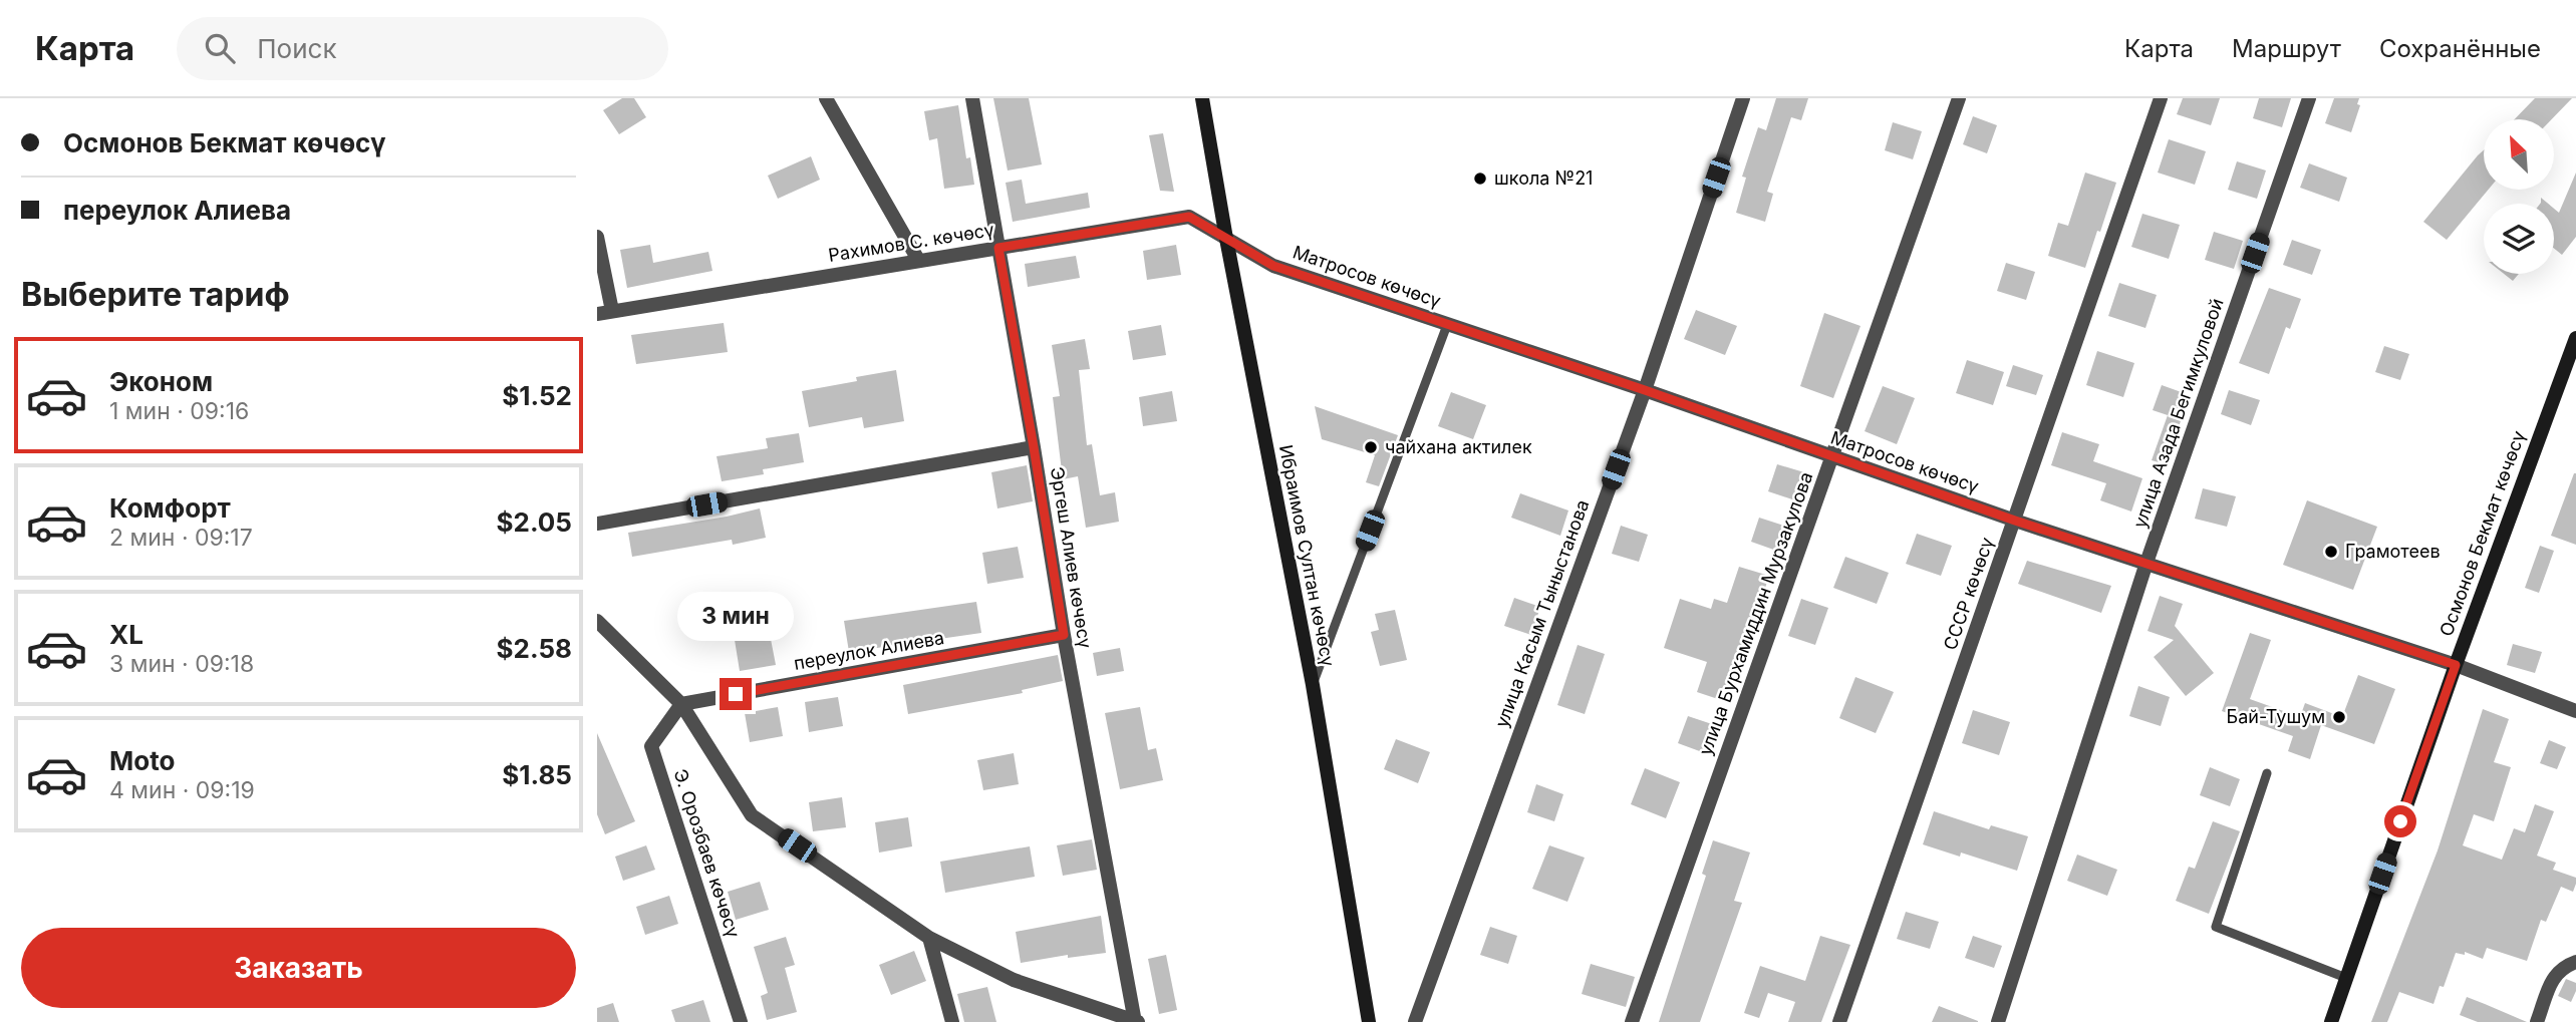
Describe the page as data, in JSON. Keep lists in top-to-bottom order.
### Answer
{
  "streets": {
    "main road": ["Осмонов Бекмат көчөсү", "Ибраимов Султан көчөсү"],
    "street": [
      "Рахимов С. көчөсү",
      "Матросов көчөсү",
      "улица Азада Бегимкуловой",
      "Эргеш Алиев көчөсү",
      "СССР көчөсү",
      "улица Касым Тыныстанова",
      "улица Бурхамиддин Мурзакулова",
      "переулок Алиева",
      "Э. Орозбаев көчөсү"
    ]
  },
  "crossings": [
    ["Рахимов С. көчөсү", "Матросов көчөсү"],
    ["Рахимов С. көчөсү", "Ибраимов Султан көчөсү"],
    ["Рахимов С. көчөсү", "Эргеш Алиев көчөсү"],
    ["Матросов көчөсү", "улица Азада Бегимкуловой"],
    ["Матросов көчөсү", "Осмонов Бекмат көчөсү"],
    ["Матросов көчөсү", "Ибраимов Султан көчөсү"],
    ["Матросов көчөсү", "СССР көчөсү"],
    ["Матросов көчөсү", "улица Касым Тыныстанова"],
    ["Матросов көчөсү", "улица Бурхамиддин Мурзакулова"],
    ["Эргеш Алиев көчөсү", "переулок Алиева"],
    ["переулок Алиева", "Э. Орозбаев көчөсү"]
  ],
  "places": [
    "школа №21",
    "чайхана актилек",
    "Грамотеев",
    "Бай-Тушум"
  ],
  "north": "top left",
  "page": {
    "header": "Карта",
    "search": "Поиск",
    "nav": ["Карта", "Маршрут", "Сохранённые"],
    "banner": ["Осмонов Бекмат көчөсү", "переулок Алиева"],
    "heading": "Выберите тариф",
    "list": [
      {
        "name": "Эконом",
        "note": "1 мин · 09:16",
        "value": "$1.52"
      },
      {
        "name": "Комфорт",
        "note": "2 мин · 09:17",
        "value": "$2.05"
      },
      {
        "name": "XL",
        "note": "3 мин · 09:18",
        "value": "$2.58"
      },
      {
        "name": "Moto",
        "note": "4 мин · 09:19",
        "value": "$1.85"
      }
    ],
    "bubble": "3 мин",
    "buttons": "Заказать"
  }
}
